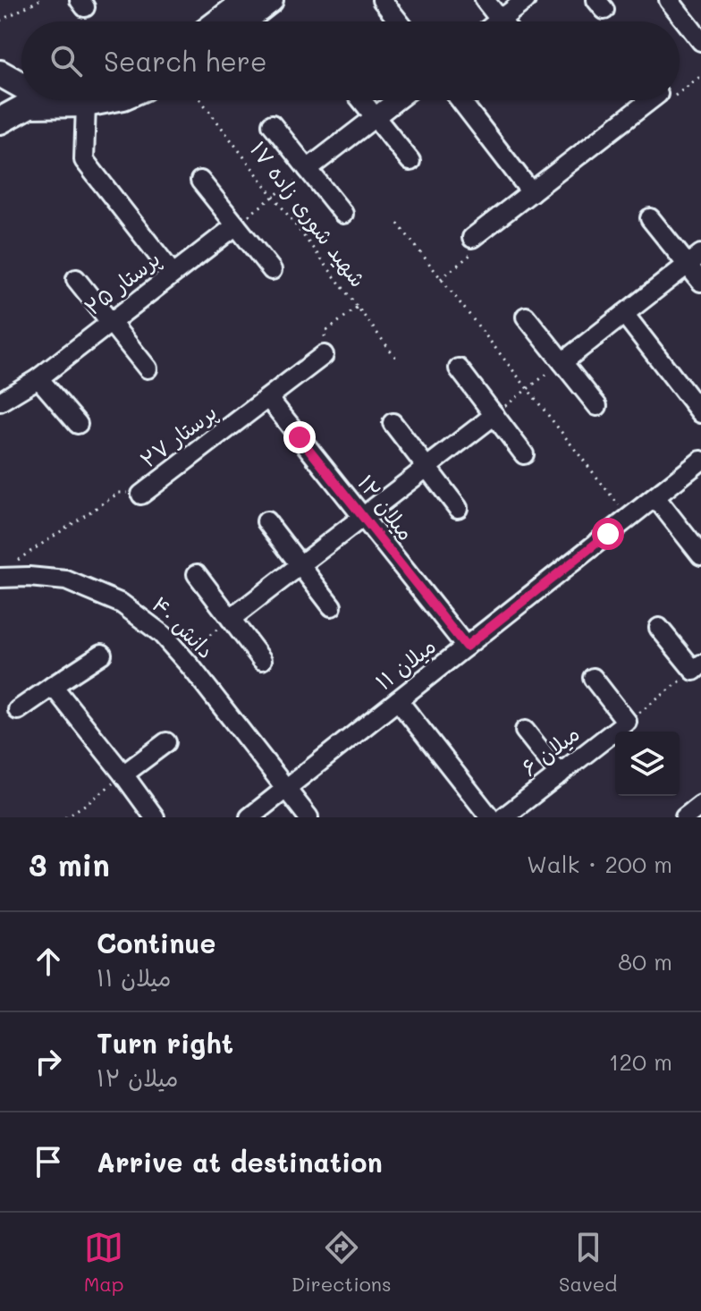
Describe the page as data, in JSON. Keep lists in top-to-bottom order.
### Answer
{
  "streets": {
    "street": [
      "پرستار ۲۵",
      "پرستار ۲۷",
      "میلان ۱۲",
      "دانش ۴۰",
      "میلان ۱۱",
      "میلان ۶"
    ],
    "path": ["شهید شوری زاده ۱۷"]
  },
  "crossings": [
    ["پرستار ۲۷", "میلان ۱۲"],
    ["پرستار ۲۷", "دانش ۴۰"],
    ["میلان ۱۲", "میلان ۱۱"],
    ["دانش ۴۰", "میلان ۱۱"]
  ],
  "page": {
    "search": "Search here",
    "heading": ["3 min", "Walk · 200 m"],
    "list": [
      ["Continue", "میلان ۱۱", "80 m"],
      ["Turn right", "میلان ۱۲", "120 m"],
      "Arrive at destination"
    ],
    "nav": ["Map", "Directions", "Saved"]
  }
}
